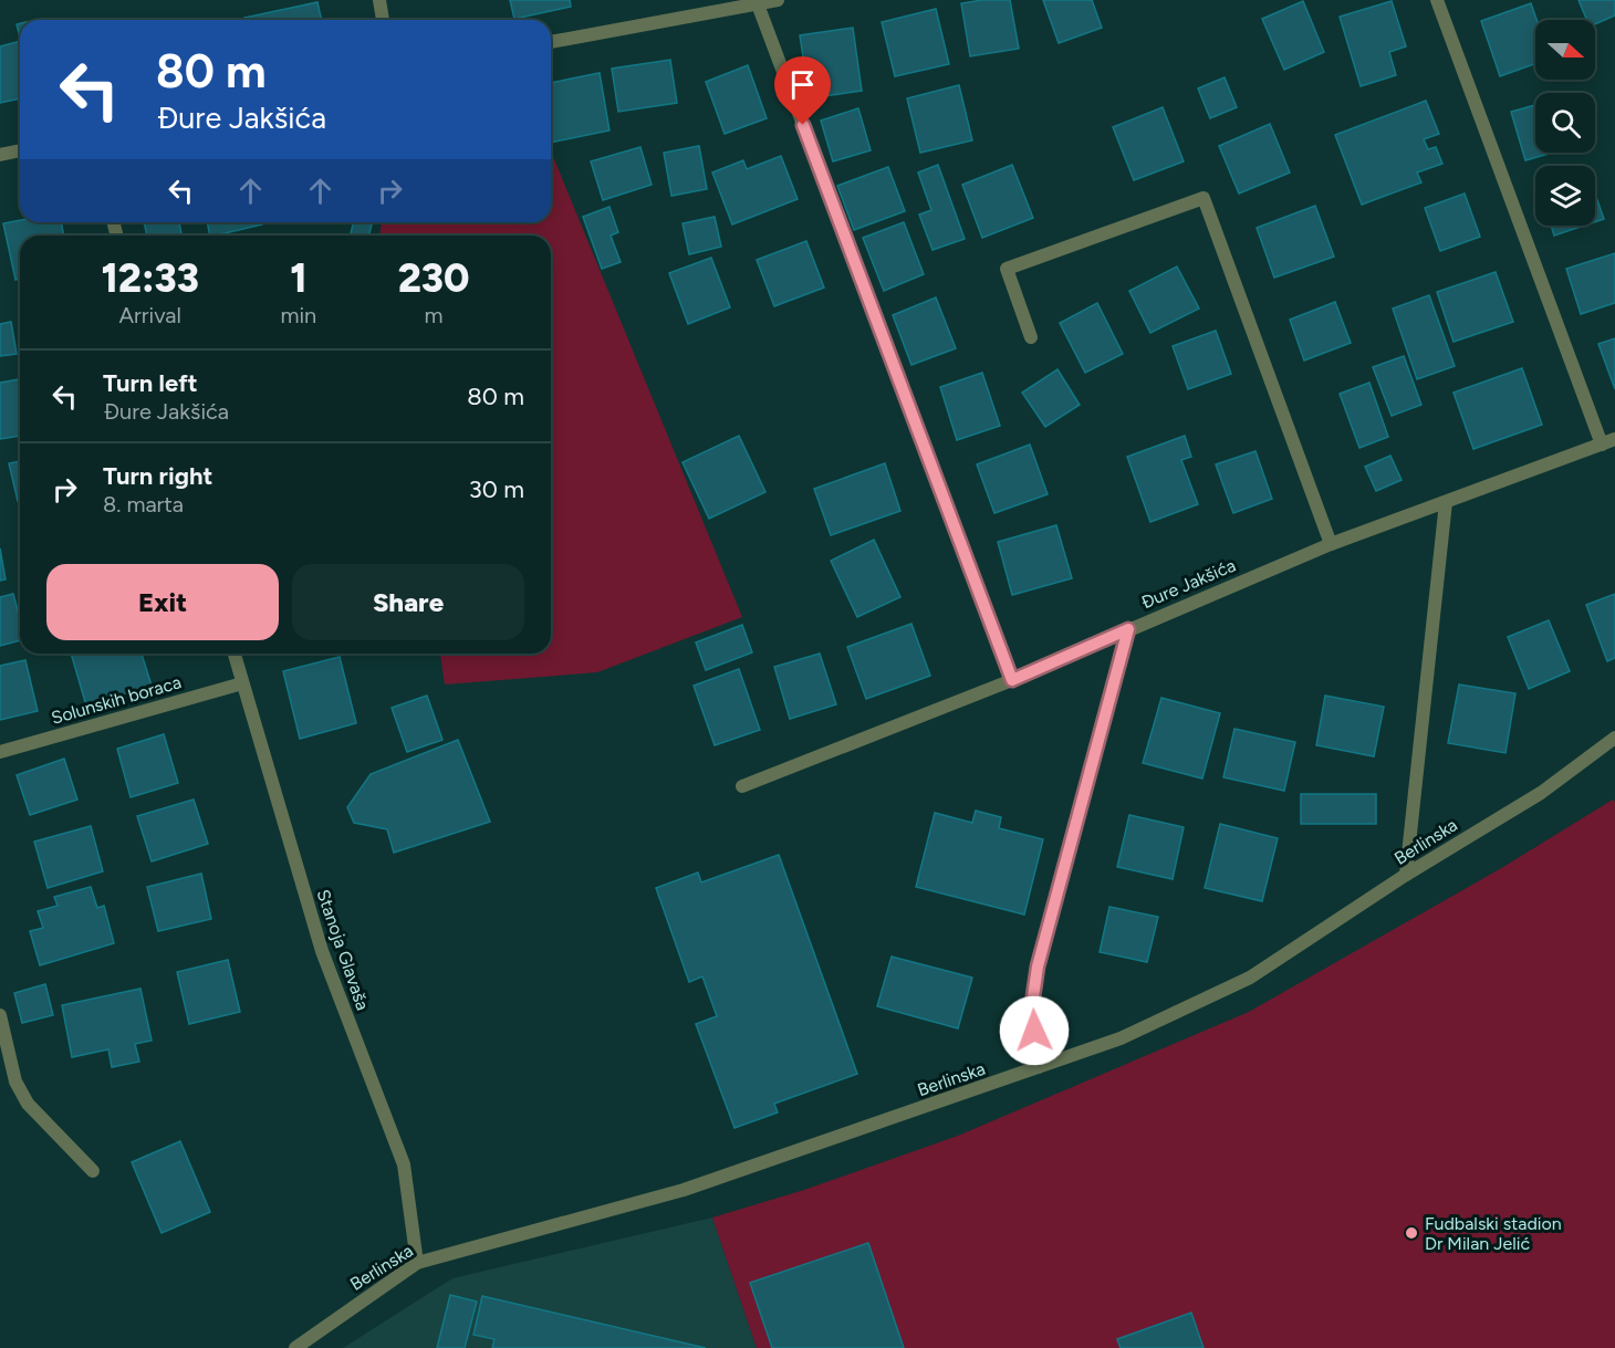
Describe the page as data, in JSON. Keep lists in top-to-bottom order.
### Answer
{
  "streets": {
    "street": [
      "Đure Jakšića",
      "Solunskih boraca",
      "Berlinska",
      "Stanoja Glavaša"
    ]
  },
  "crossings": [
    ["Solunskih boraca", "Stanoja Glavaša"],
    ["Berlinska", "Stanoja Glavaša"]
  ],
  "places": ["Fudbalski stadion Dr Milan Jelić"],
  "north": "right",
  "page": {
    "turn": ["80 m", "Đure Jakšića"],
    "eta": [
      "12:33",
      "Arrival",
      "1",
      "min",
      "230",
      "m"
    ],
    "list": [
      {
        "name": "Turn left",
        "note": "Đure Jakšića",
        "value": "80 m"
      },
      {
        "name": "Turn right",
        "note": "8. marta",
        "value": "30 m"
      }
    ],
    "buttons": ["Exit", "Share"]
  }
}
